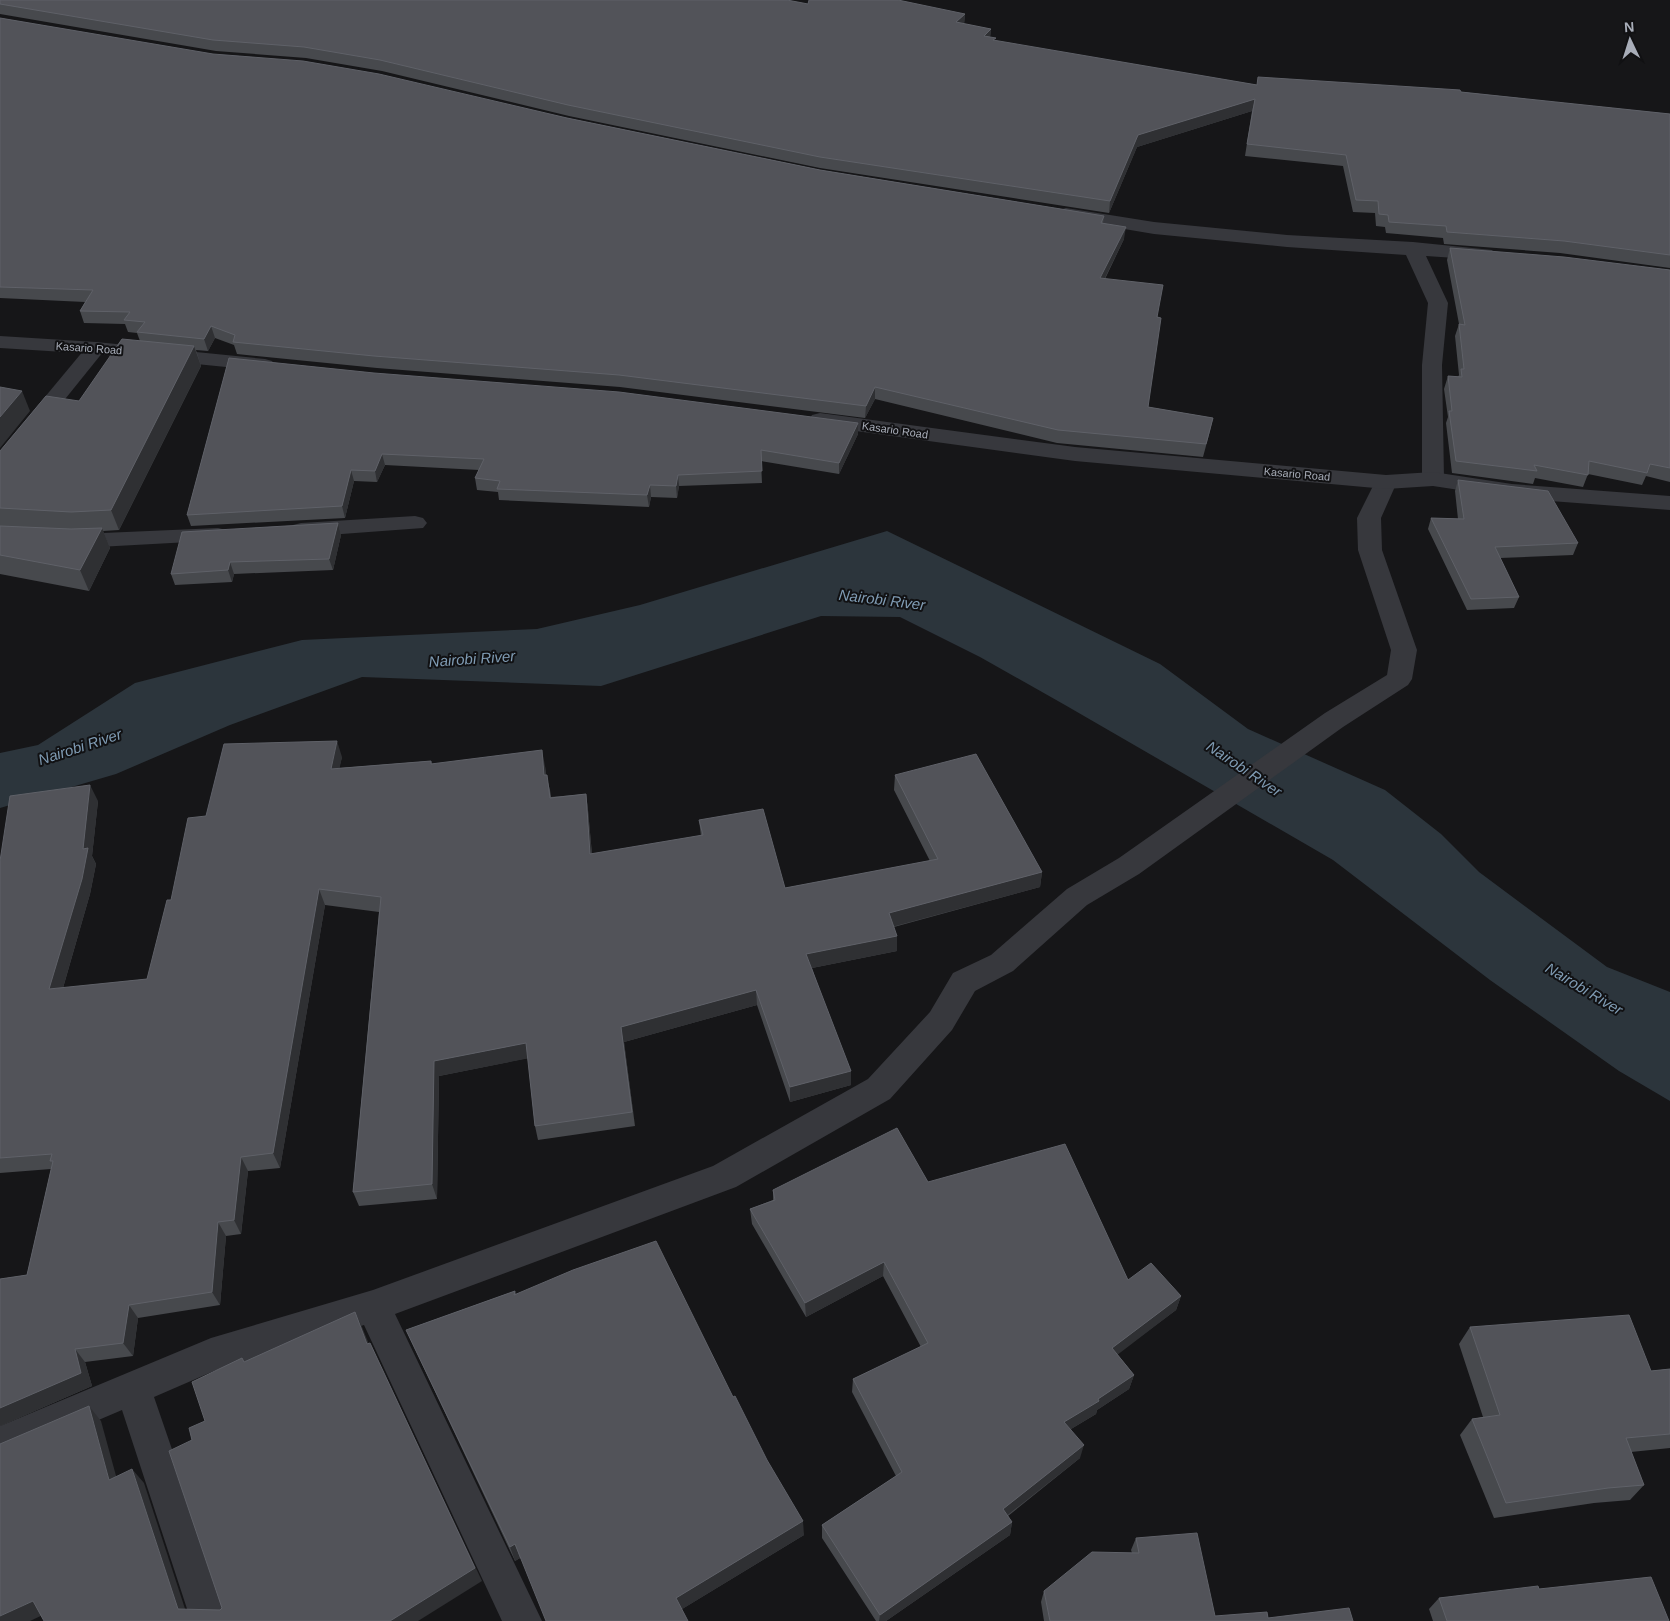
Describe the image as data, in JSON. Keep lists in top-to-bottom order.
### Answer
{
  "streets": {
    "street": ["Kasario Road"]
  },
  "water": ["Nairobi River"],
  "north": "top"
}
